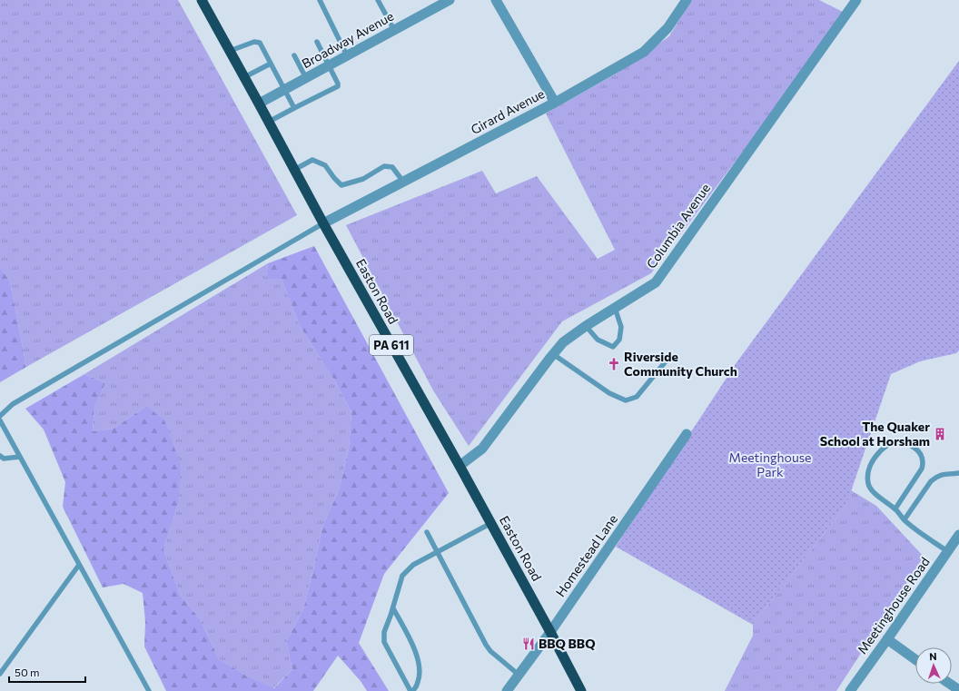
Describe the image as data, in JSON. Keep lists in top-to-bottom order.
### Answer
{
  "streets": {
    "highway": ["Easton Road", "PA 611"],
    "street": [
      "Broadway Avenue",
      "Girard Avenue",
      "Columbia Avenue",
      "Homestead Lane",
      "Meetinghouse Road"
    ]
  },
  "crossings": [
    ["Broadway Avenue", "Easton Road"],
    ["Girard Avenue", "Easton Road"],
    ["Columbia Avenue", "Easton Road"],
    ["Easton Road", "Homestead Lane"]
  ],
  "parks": ["Meetinghouse Park"],
  "places": {
    "church": ["Riverside Community Church"],
    "building": ["The Quaker School at Horsham"],
    "restaurant": ["BBQ BBQ"]
  },
  "scale_bar": "50 m",
  "north": "top"
}
